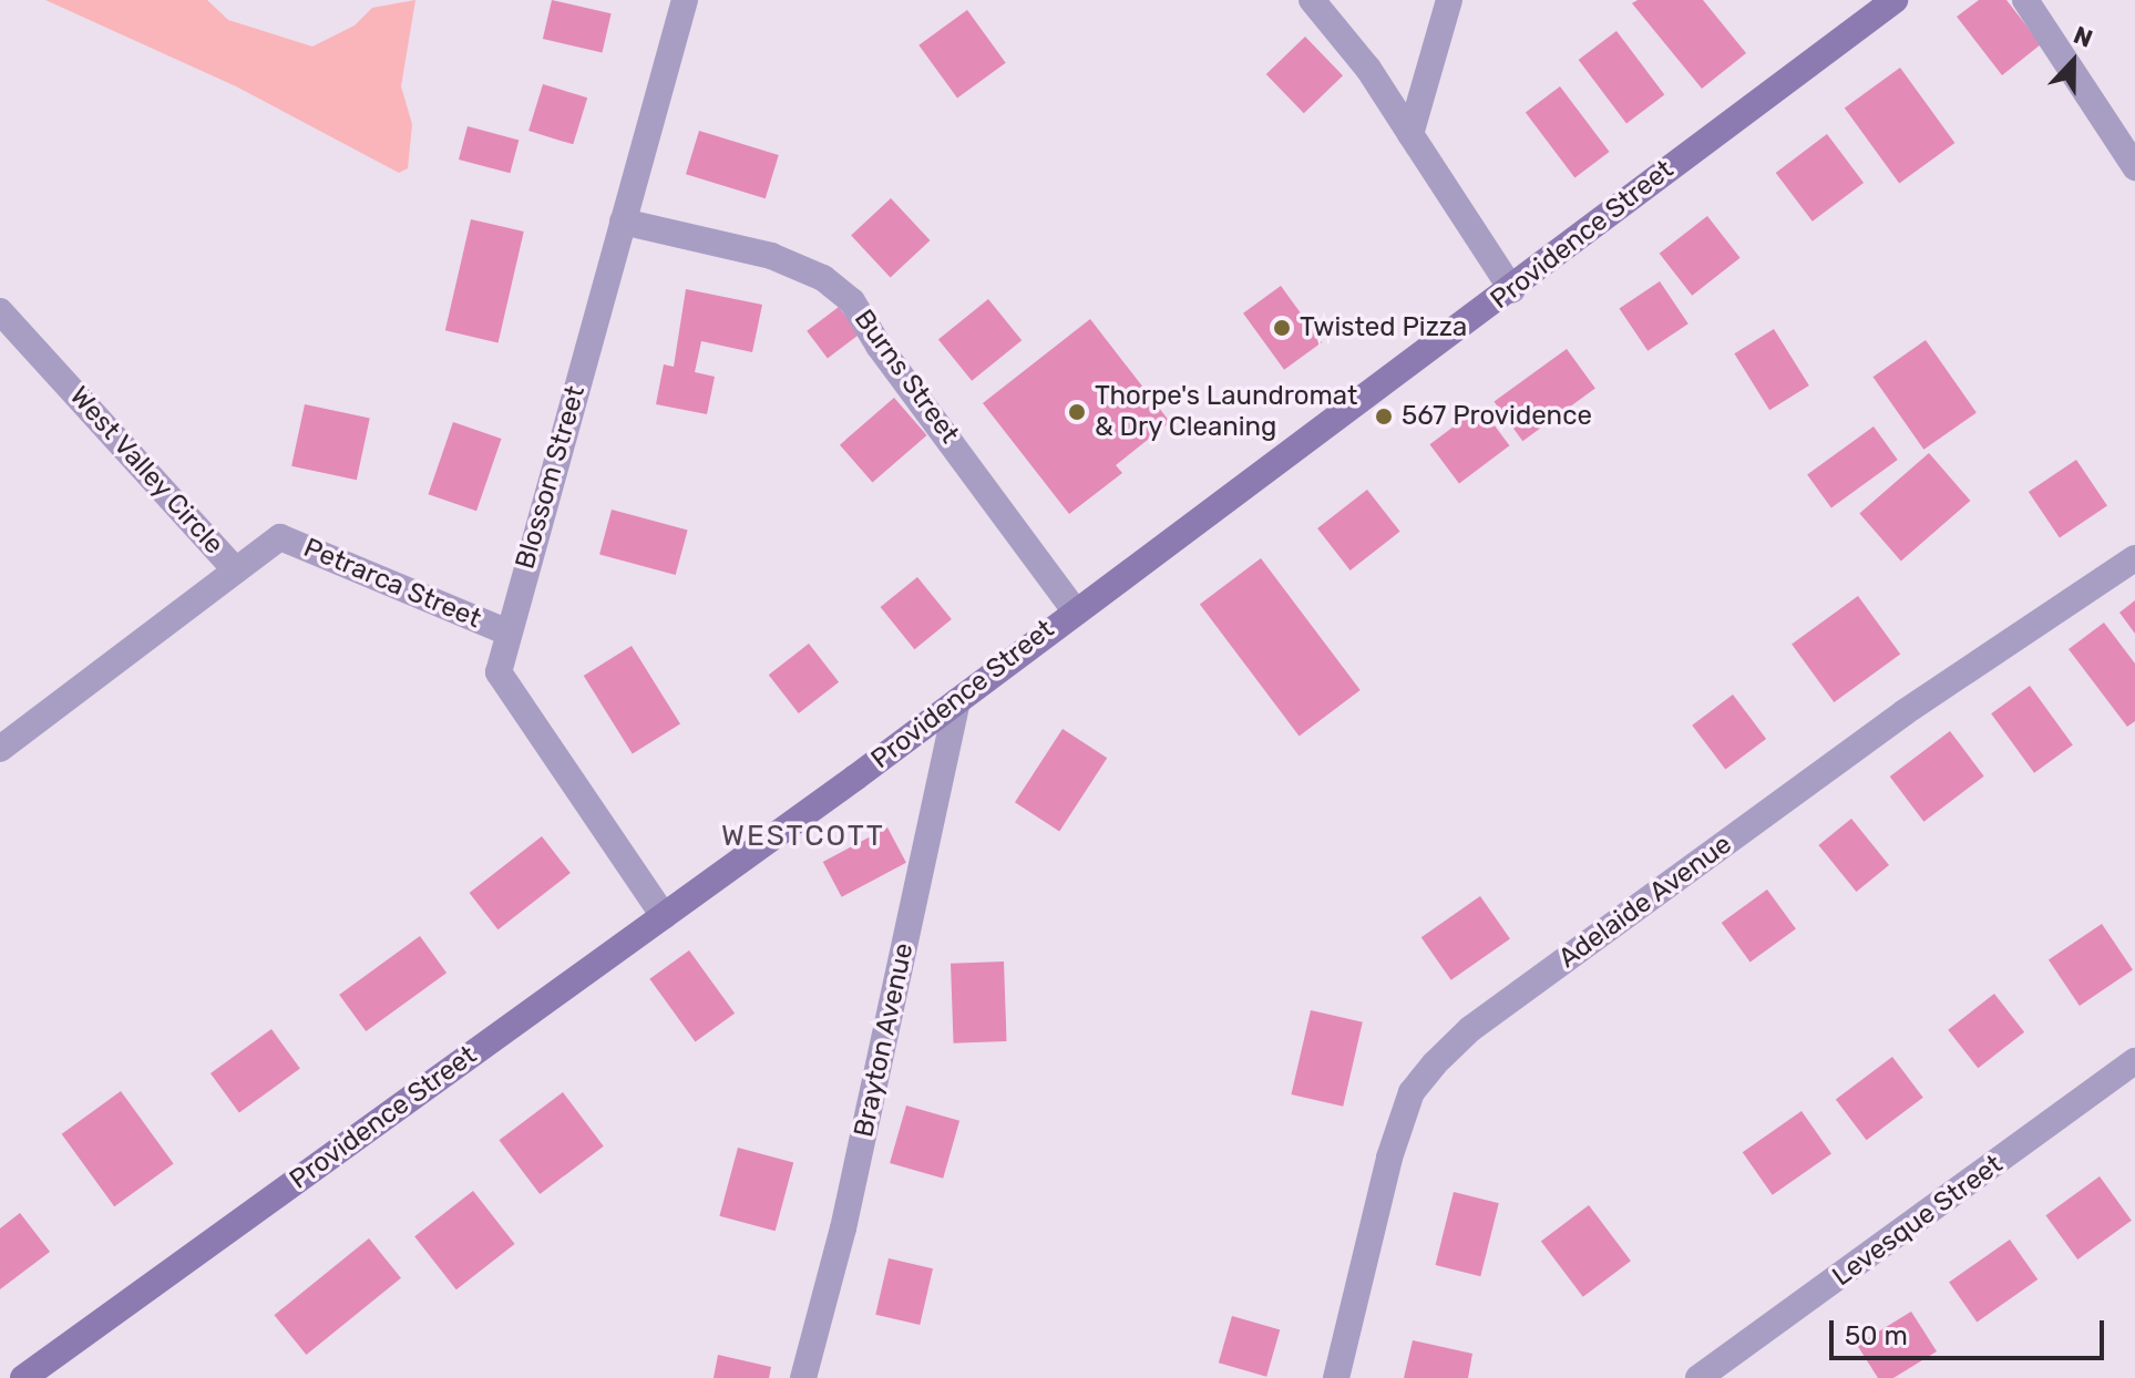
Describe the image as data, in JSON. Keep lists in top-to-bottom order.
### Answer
{
  "streets": {
    "main road": ["Providence Street"],
    "street": [
      "Burns Street",
      "West Valley Circle",
      "Blossom Street",
      "Petrarca Street",
      "Adelaide Avenue",
      "Brayton Avenue",
      "Levesque Street"
    ]
  },
  "crossings": [
    ["Providence Street", "Burns Street"],
    ["Providence Street", "Blossom Street"],
    ["Providence Street", "Brayton Avenue"],
    ["Burns Street", "Blossom Street"],
    ["West Valley Circle", "Petrarca Street"],
    ["Blossom Street", "Petrarca Street"]
  ],
  "districts": ["WESTCOTT"],
  "places": ["Twisted Pizza", "Thorpe's Laundromat & Dry Cleaning", "567 Providence"],
  "scale_bar": "50 m",
  "north": "top"
}
